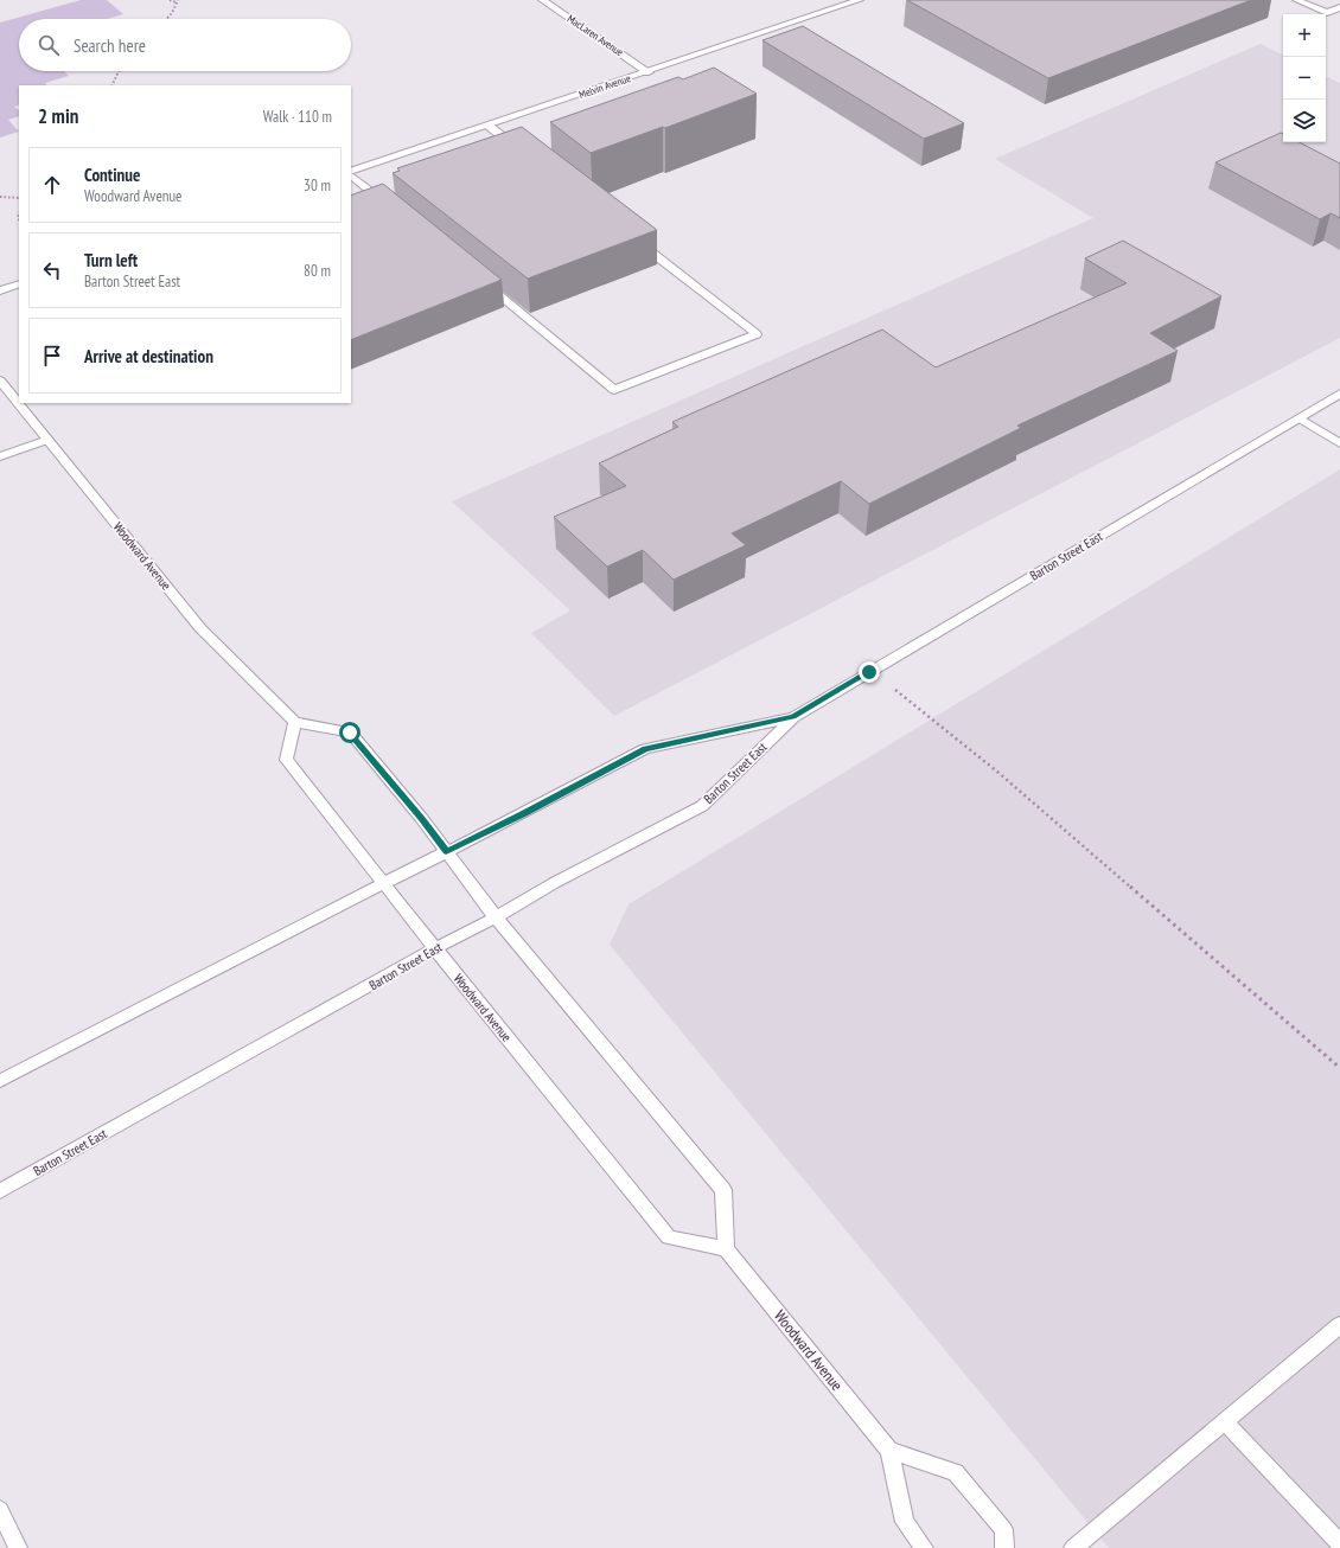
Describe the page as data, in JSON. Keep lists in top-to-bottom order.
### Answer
{
  "streets": {
    "main road": [
      "MacLaren Avenue",
      "Melvin Avenue",
      "Woodward Avenue",
      "Barton Street East"
    ]
  },
  "crossings": [
    ["MacLaren Avenue", "Melvin Avenue"],
    ["Woodward Avenue", "Barton Street East"]
  ],
  "page": {
    "map_buttons": ["+", "−"],
    "search": "Search here",
    "heading": ["2 min", "Walk · 110 m"],
    "list": [
      ["Continue", "Woodward Avenue", "30 m"],
      ["Turn left", "Barton Street East", "80 m"],
      "Arrive at destination"
    ]
  }
}
